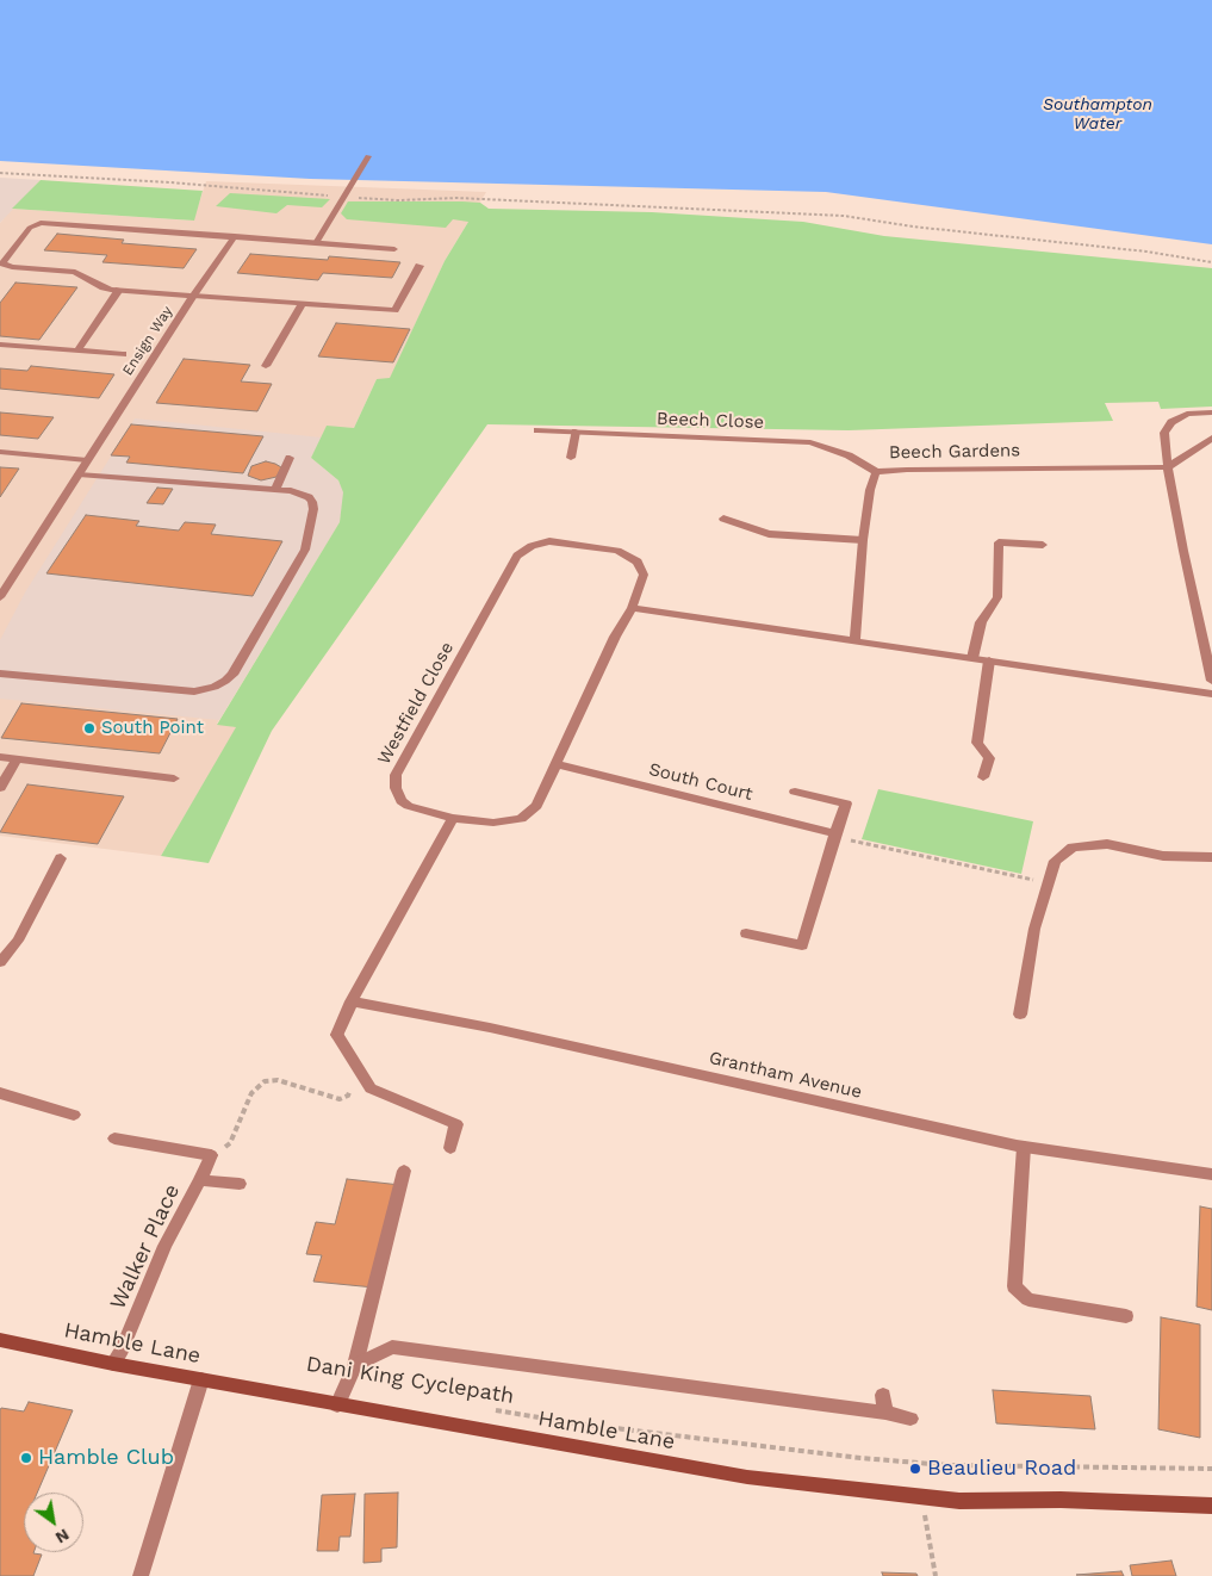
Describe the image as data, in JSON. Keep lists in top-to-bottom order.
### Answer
{
  "streets": {
    "main road": ["Hamble Lane"],
    "street": [
      "Ensign Way",
      "Beech Close",
      "Beech Gardens",
      "Westfield Close",
      "South Court",
      "Grantham Avenue",
      "Walker Place"
    ],
    "path": ["Dani King Cyclepath"]
  },
  "crossings": [
    ["Beech Close", "Beech Gardens"],
    ["Westfield Close", "South Court"],
    ["Walker Place", "Hamble Lane"]
  ],
  "water": ["Southampton Water"],
  "places": ["South Point", "Hamble Club", "Beaulieu Road"],
  "north": "bottom right"
}
